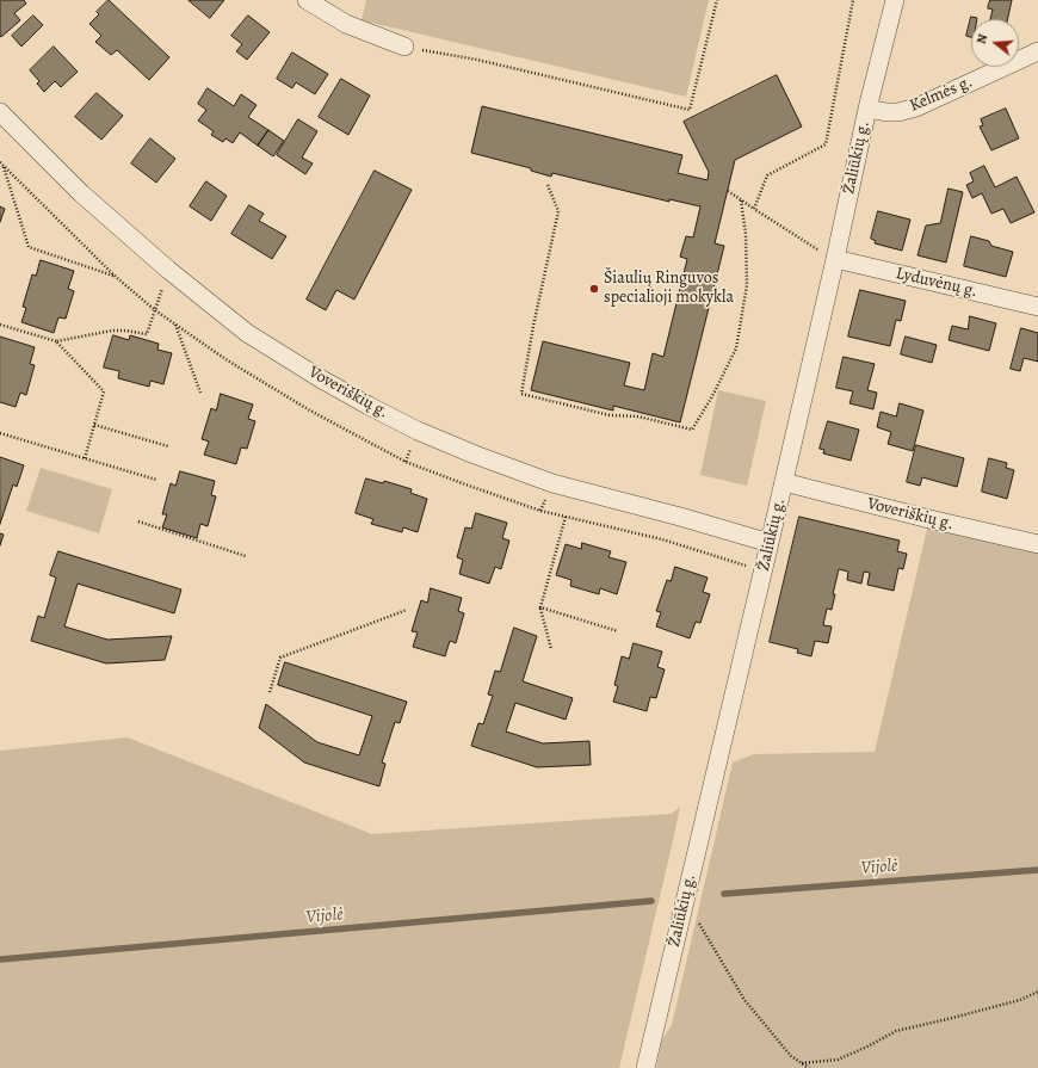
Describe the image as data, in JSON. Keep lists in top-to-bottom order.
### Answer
{
  "streets": {
    "street": [
      "Kelmės g.",
      "Žaliūkių g.",
      "Lyduvėnų g.",
      "Voveriškių g."
    ]
  },
  "crossings": [
    ["Kelmės g.", "Žaliūkių g."],
    ["Žaliūkių g.", "Lyduvėnų g."],
    ["Žaliūkių g.", "Voveriškių g."]
  ],
  "water": ["Vijolė"],
  "places": ["Šiaulių Ringuvos specialioji mokykla"],
  "north": "left"
}
